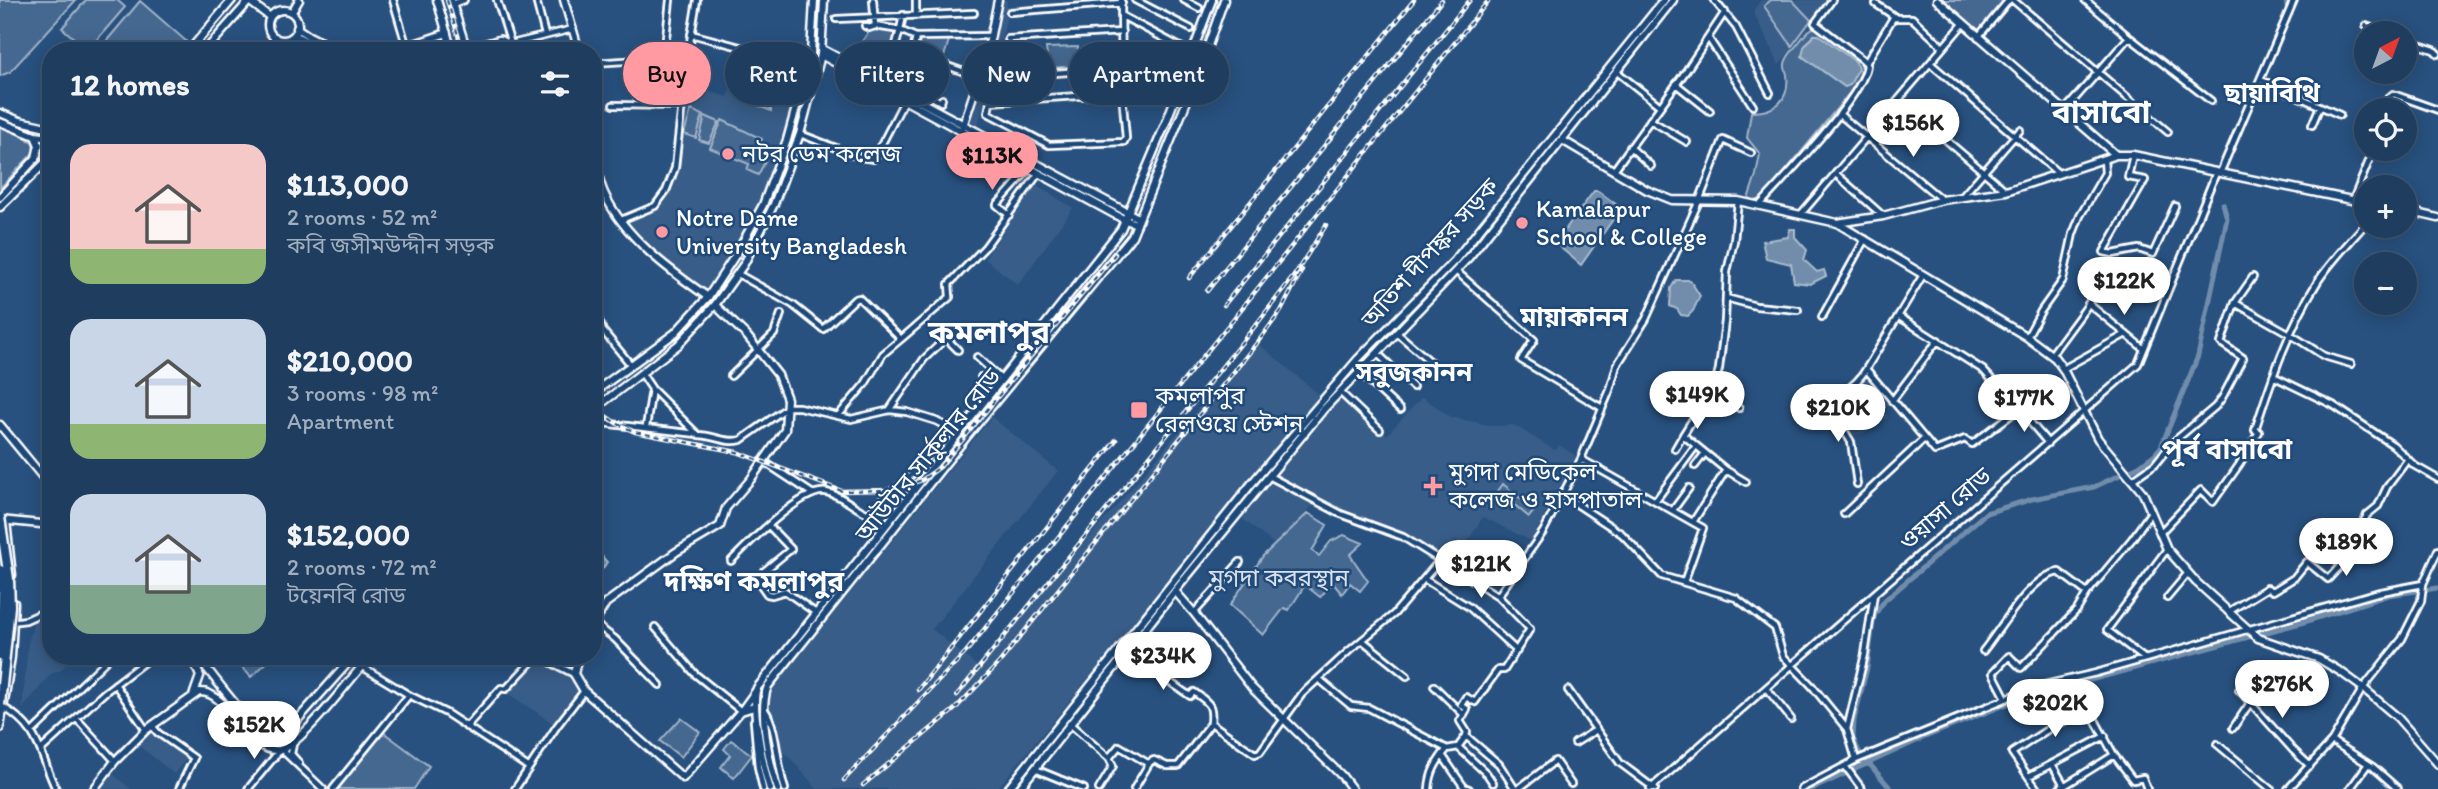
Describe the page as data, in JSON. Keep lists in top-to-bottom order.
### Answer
{
  "streets": {
    "main road": ["অতিশ দীপঙ্কর সড়ক", "আউটার সার্কুলার রোড"],
    "street": ["ওয়াসা রোড"]
  },
  "districts": [
    "ছায়াবিথি",
    "বাসাবো",
    "মায়াকানন",
    "কমলাপুর",
    "সবুজকানন",
    "পূর্ব বাসাবো",
    "দক্ষিণ কমলাপুর"
  ],
  "parks": ["মুগদা কবরস্থান"],
  "places": {
    "other": ["নটর ডেম কলেজ", "Kamalapur School & College", "Notre Dame University Bangladesh"],
    "transit": ["কমলাপুর রেলওয়ে স্টেশন"],
    "health": ["মুগদা মেডিকেল কলেজ ও হাসপাতাল"]
  },
  "north": "top right",
  "page": {
    "map_buttons": ["+", "−"],
    "chip": [
      "Buy",
      "Rent",
      "Filters",
      "New",
      "Apartment"
    ],
    "heading": "12 homes",
    "price": [
      "$156K",
      "$113K",
      "$122K",
      "$149K",
      "$177K",
      "$210K",
      "$189K",
      "$121K",
      "$234K",
      "$276K",
      "$202K",
      "$152K"
    ],
    "list": [
      {
        "name": "$113,000",
        "note": "2 rooms · 52 m² · কবি জসীমউদ্দীন সড়ক"
      },
      {
        "name": "$210,000",
        "note": "3 rooms · 98 m² · Apartment"
      },
      {
        "name": "$152,000",
        "note": "2 rooms · 72 m² · টয়েনবি রোড"
      }
    ]
  }
}
